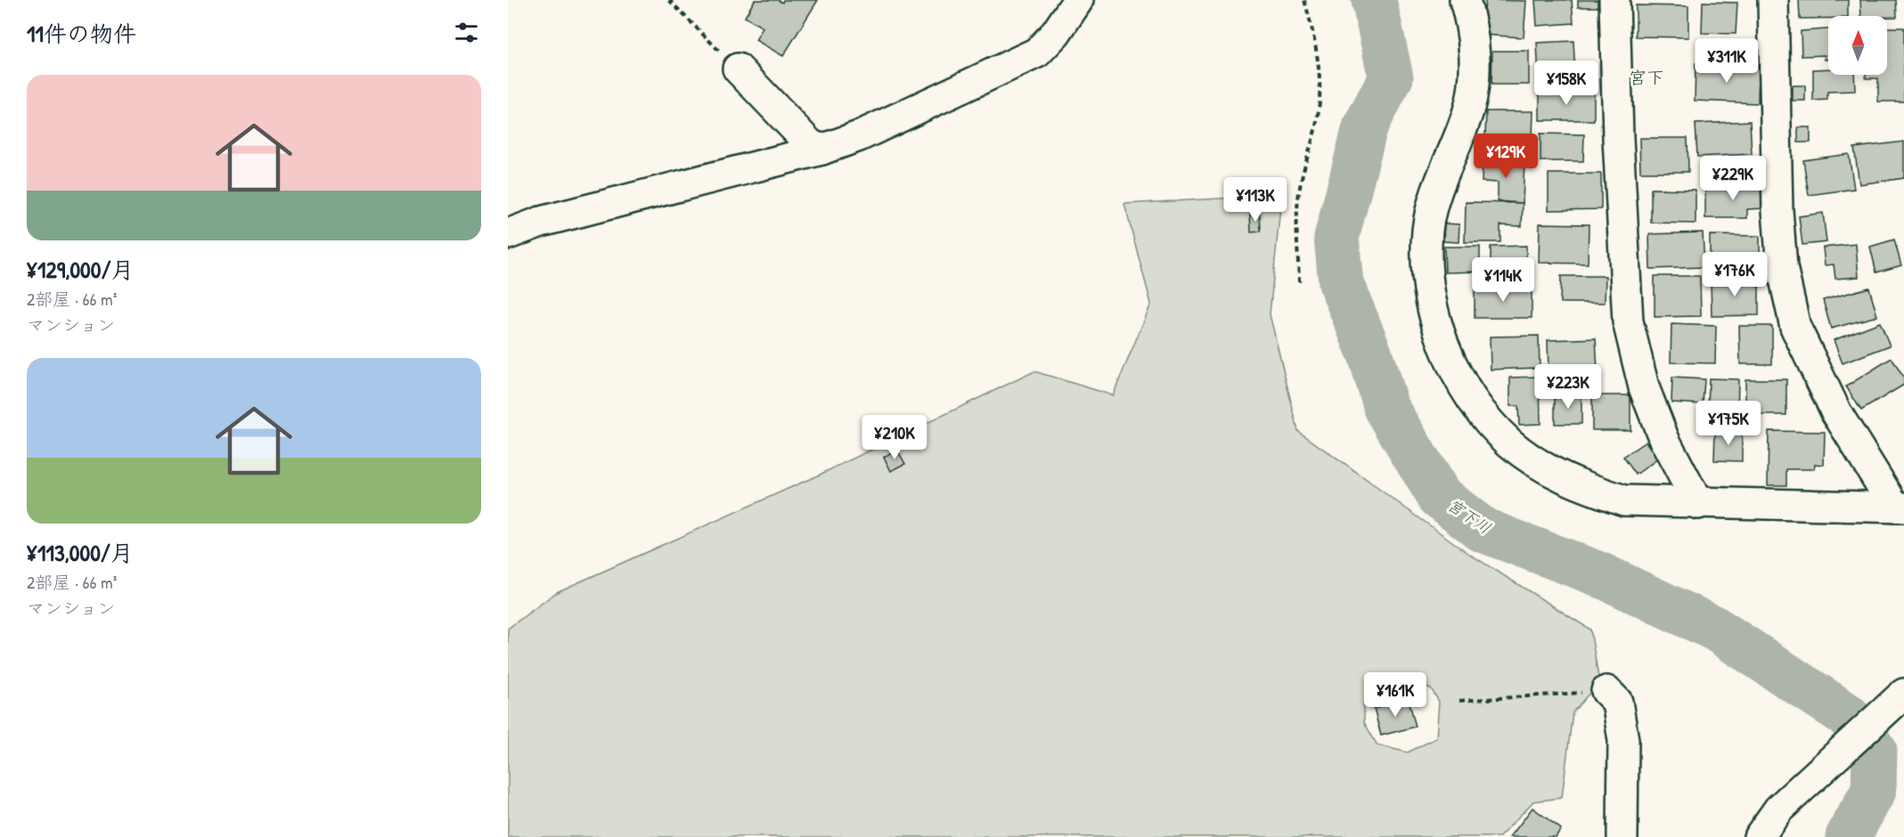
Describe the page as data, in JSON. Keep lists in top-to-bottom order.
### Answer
{
  "districts": ["宮下"],
  "water": ["宮下川"],
  "north": "top",
  "page": {
    "heading": "11件の物件",
    "price": [
      "¥311K",
      "¥158K",
      "¥129K",
      "¥229K",
      "¥113K",
      "¥176K",
      "¥114K",
      "¥223K",
      "¥175K",
      "¥210K",
      "¥161K"
    ],
    "list": [
      {
        "name": "¥129,000/月",
        "note": "2部屋 · 66 m² · マンション"
      },
      {
        "name": "¥113,000/月",
        "note": "2部屋 · 66 m² · マンション"
      }
    ]
  }
}
